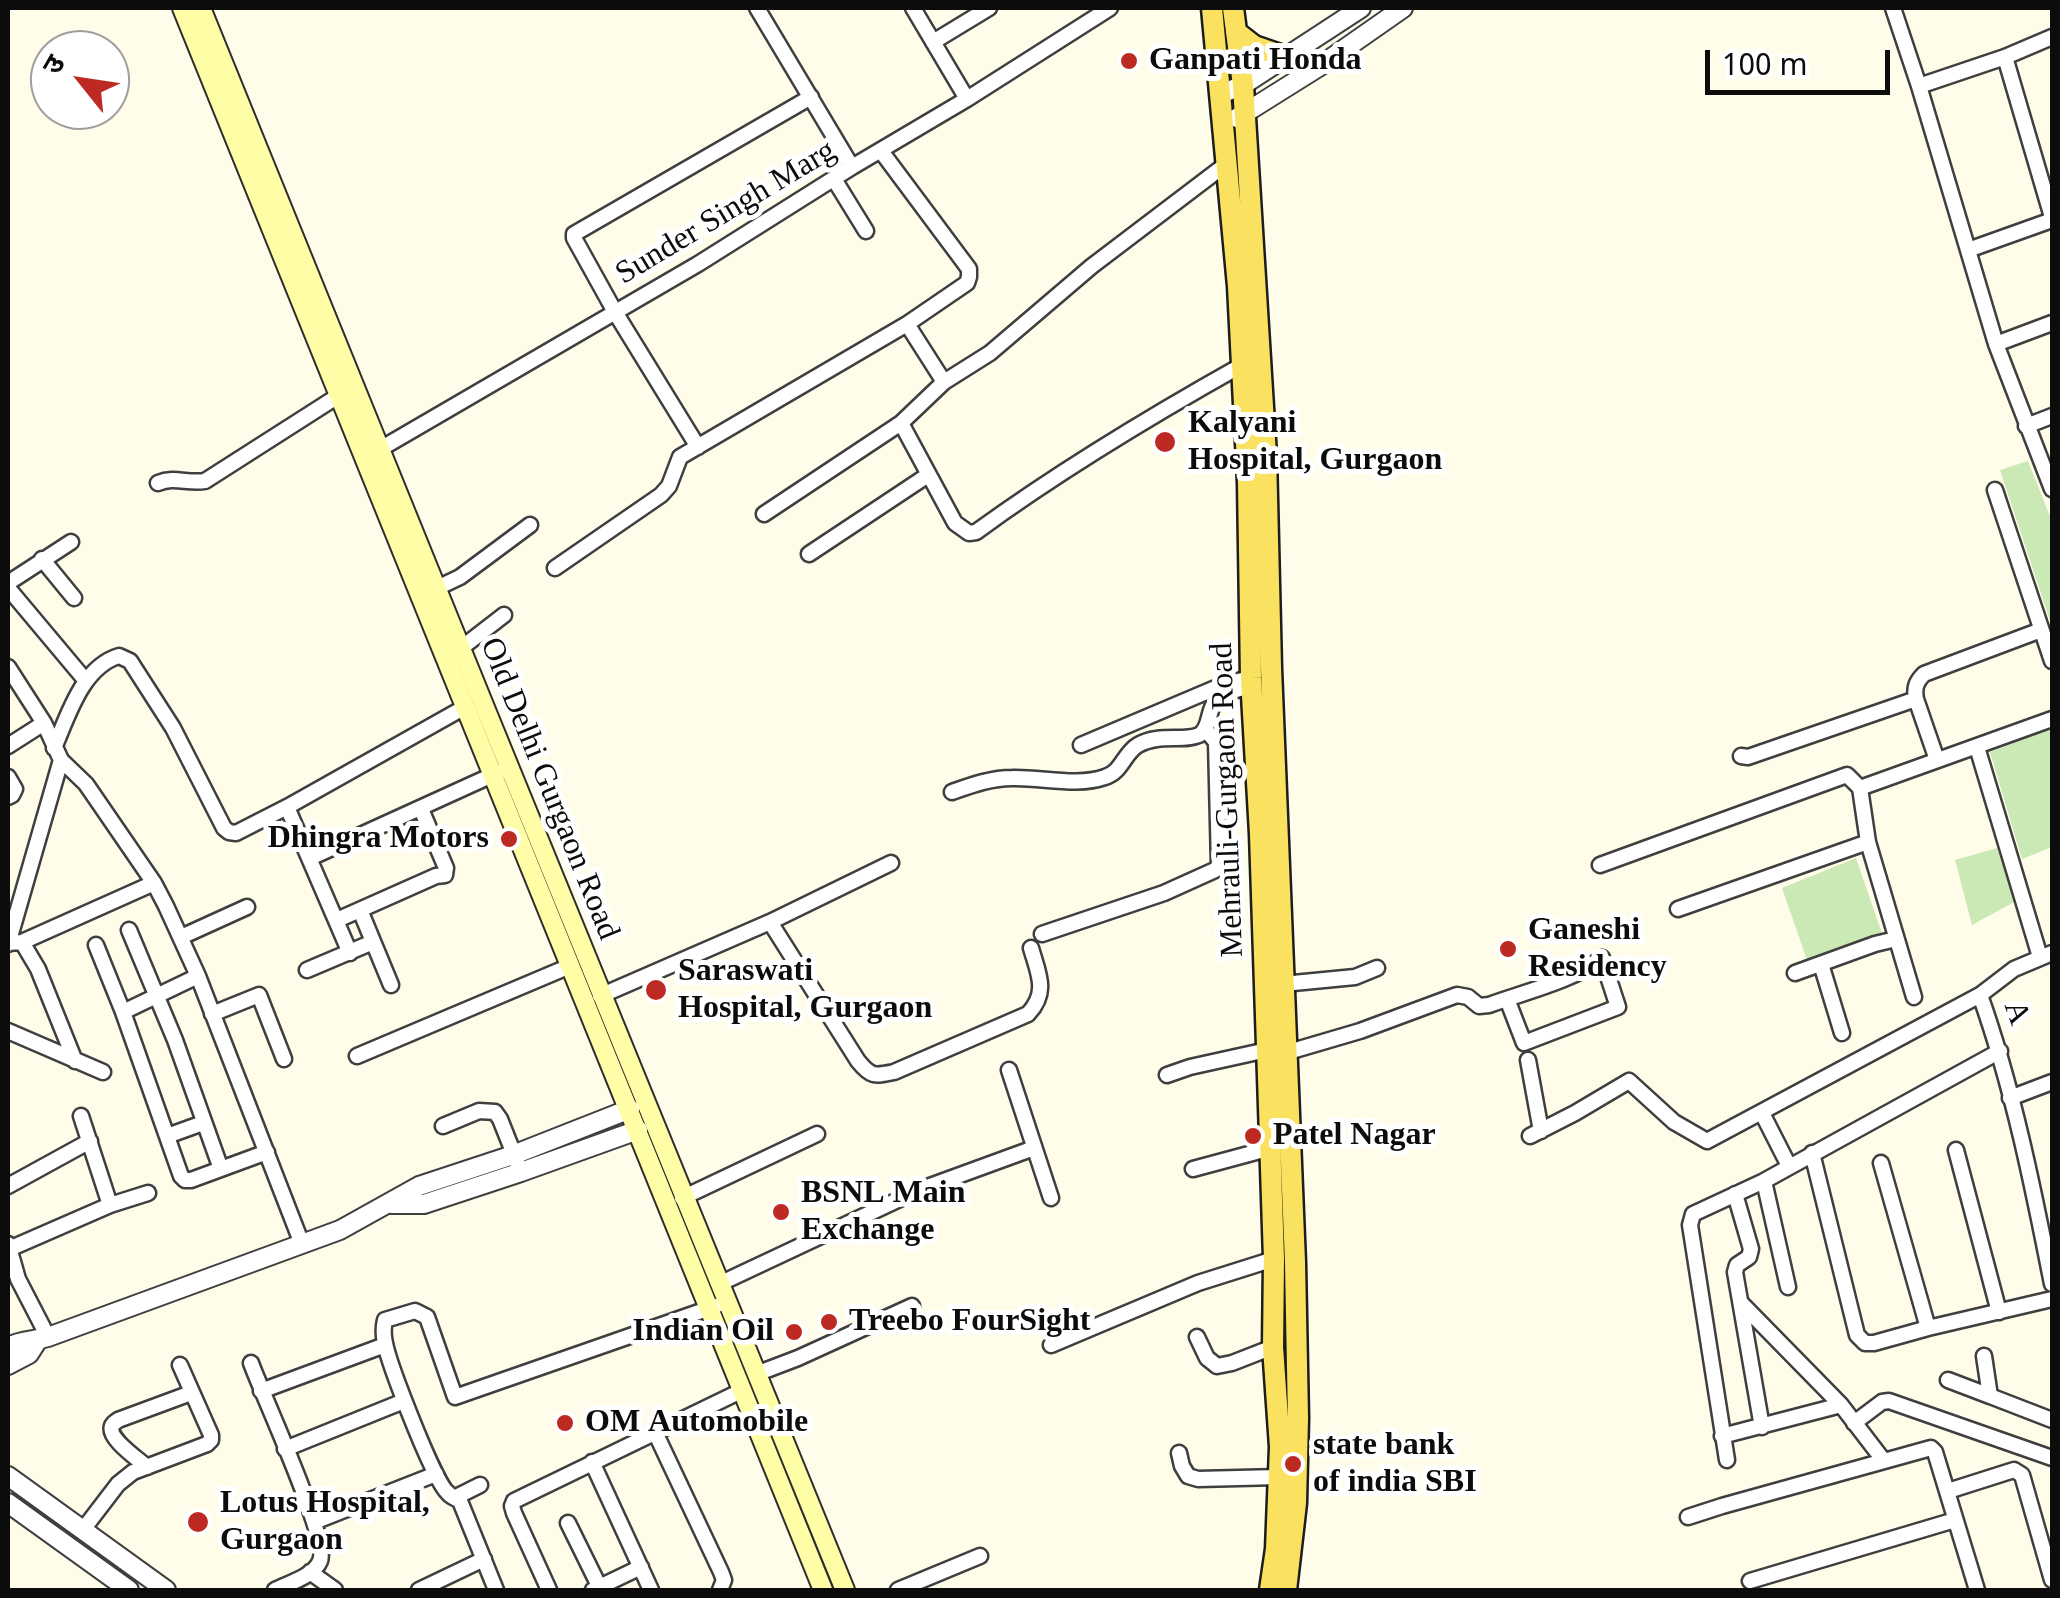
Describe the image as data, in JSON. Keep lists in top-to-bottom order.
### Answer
{
  "streets": {
    "main road": ["Old Delhi Gurgaon Road", "Mehrauli-Gurgaon Road"],
    "street": ["Sunder Singh Marg", "A"]
  },
  "crossings": [
    ["Sunder Singh Marg", "Old Delhi Gurgaon Road"]
  ],
  "places": [
    "Ganpati Honda",
    "Kalyani Hospital, Gurgaon",
    "Dhingra Motors",
    "Ganeshi Residency",
    "Saraswati Hospital, Gurgaon",
    "Patel Nagar",
    "BSNL Main Exchange",
    "Treebo FourSight",
    "Indian Oil",
    "OM Automobile",
    "state bank of india SBI",
    "Lotus Hospital, Gurgaon"
  ],
  "scale_bar": "100 m",
  "north": "top left"
}
